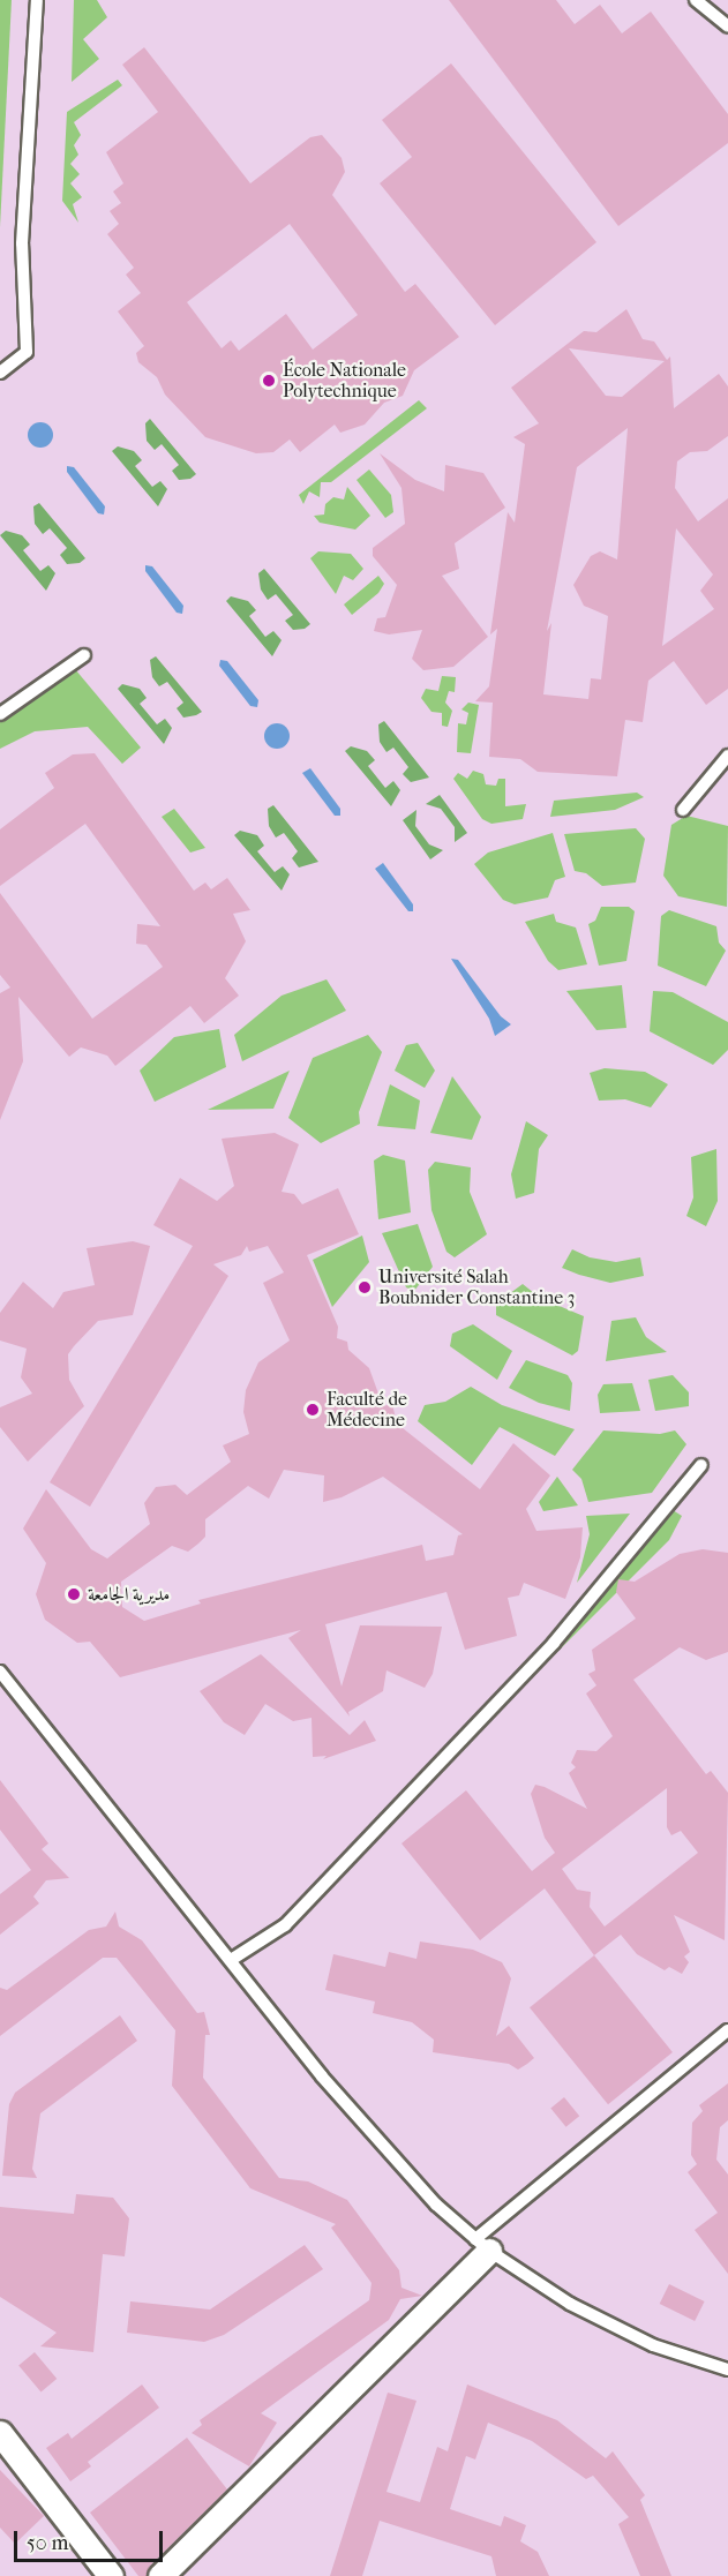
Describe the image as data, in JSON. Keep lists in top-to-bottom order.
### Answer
{
  "places": [
    "École Nationale Polytechnique",
    "Université Salah Boubnider Constantine 3",
    "Faculté de Médecine",
    "مديرية الجامعة"
  ],
  "scale_bar": "50 m"
}
